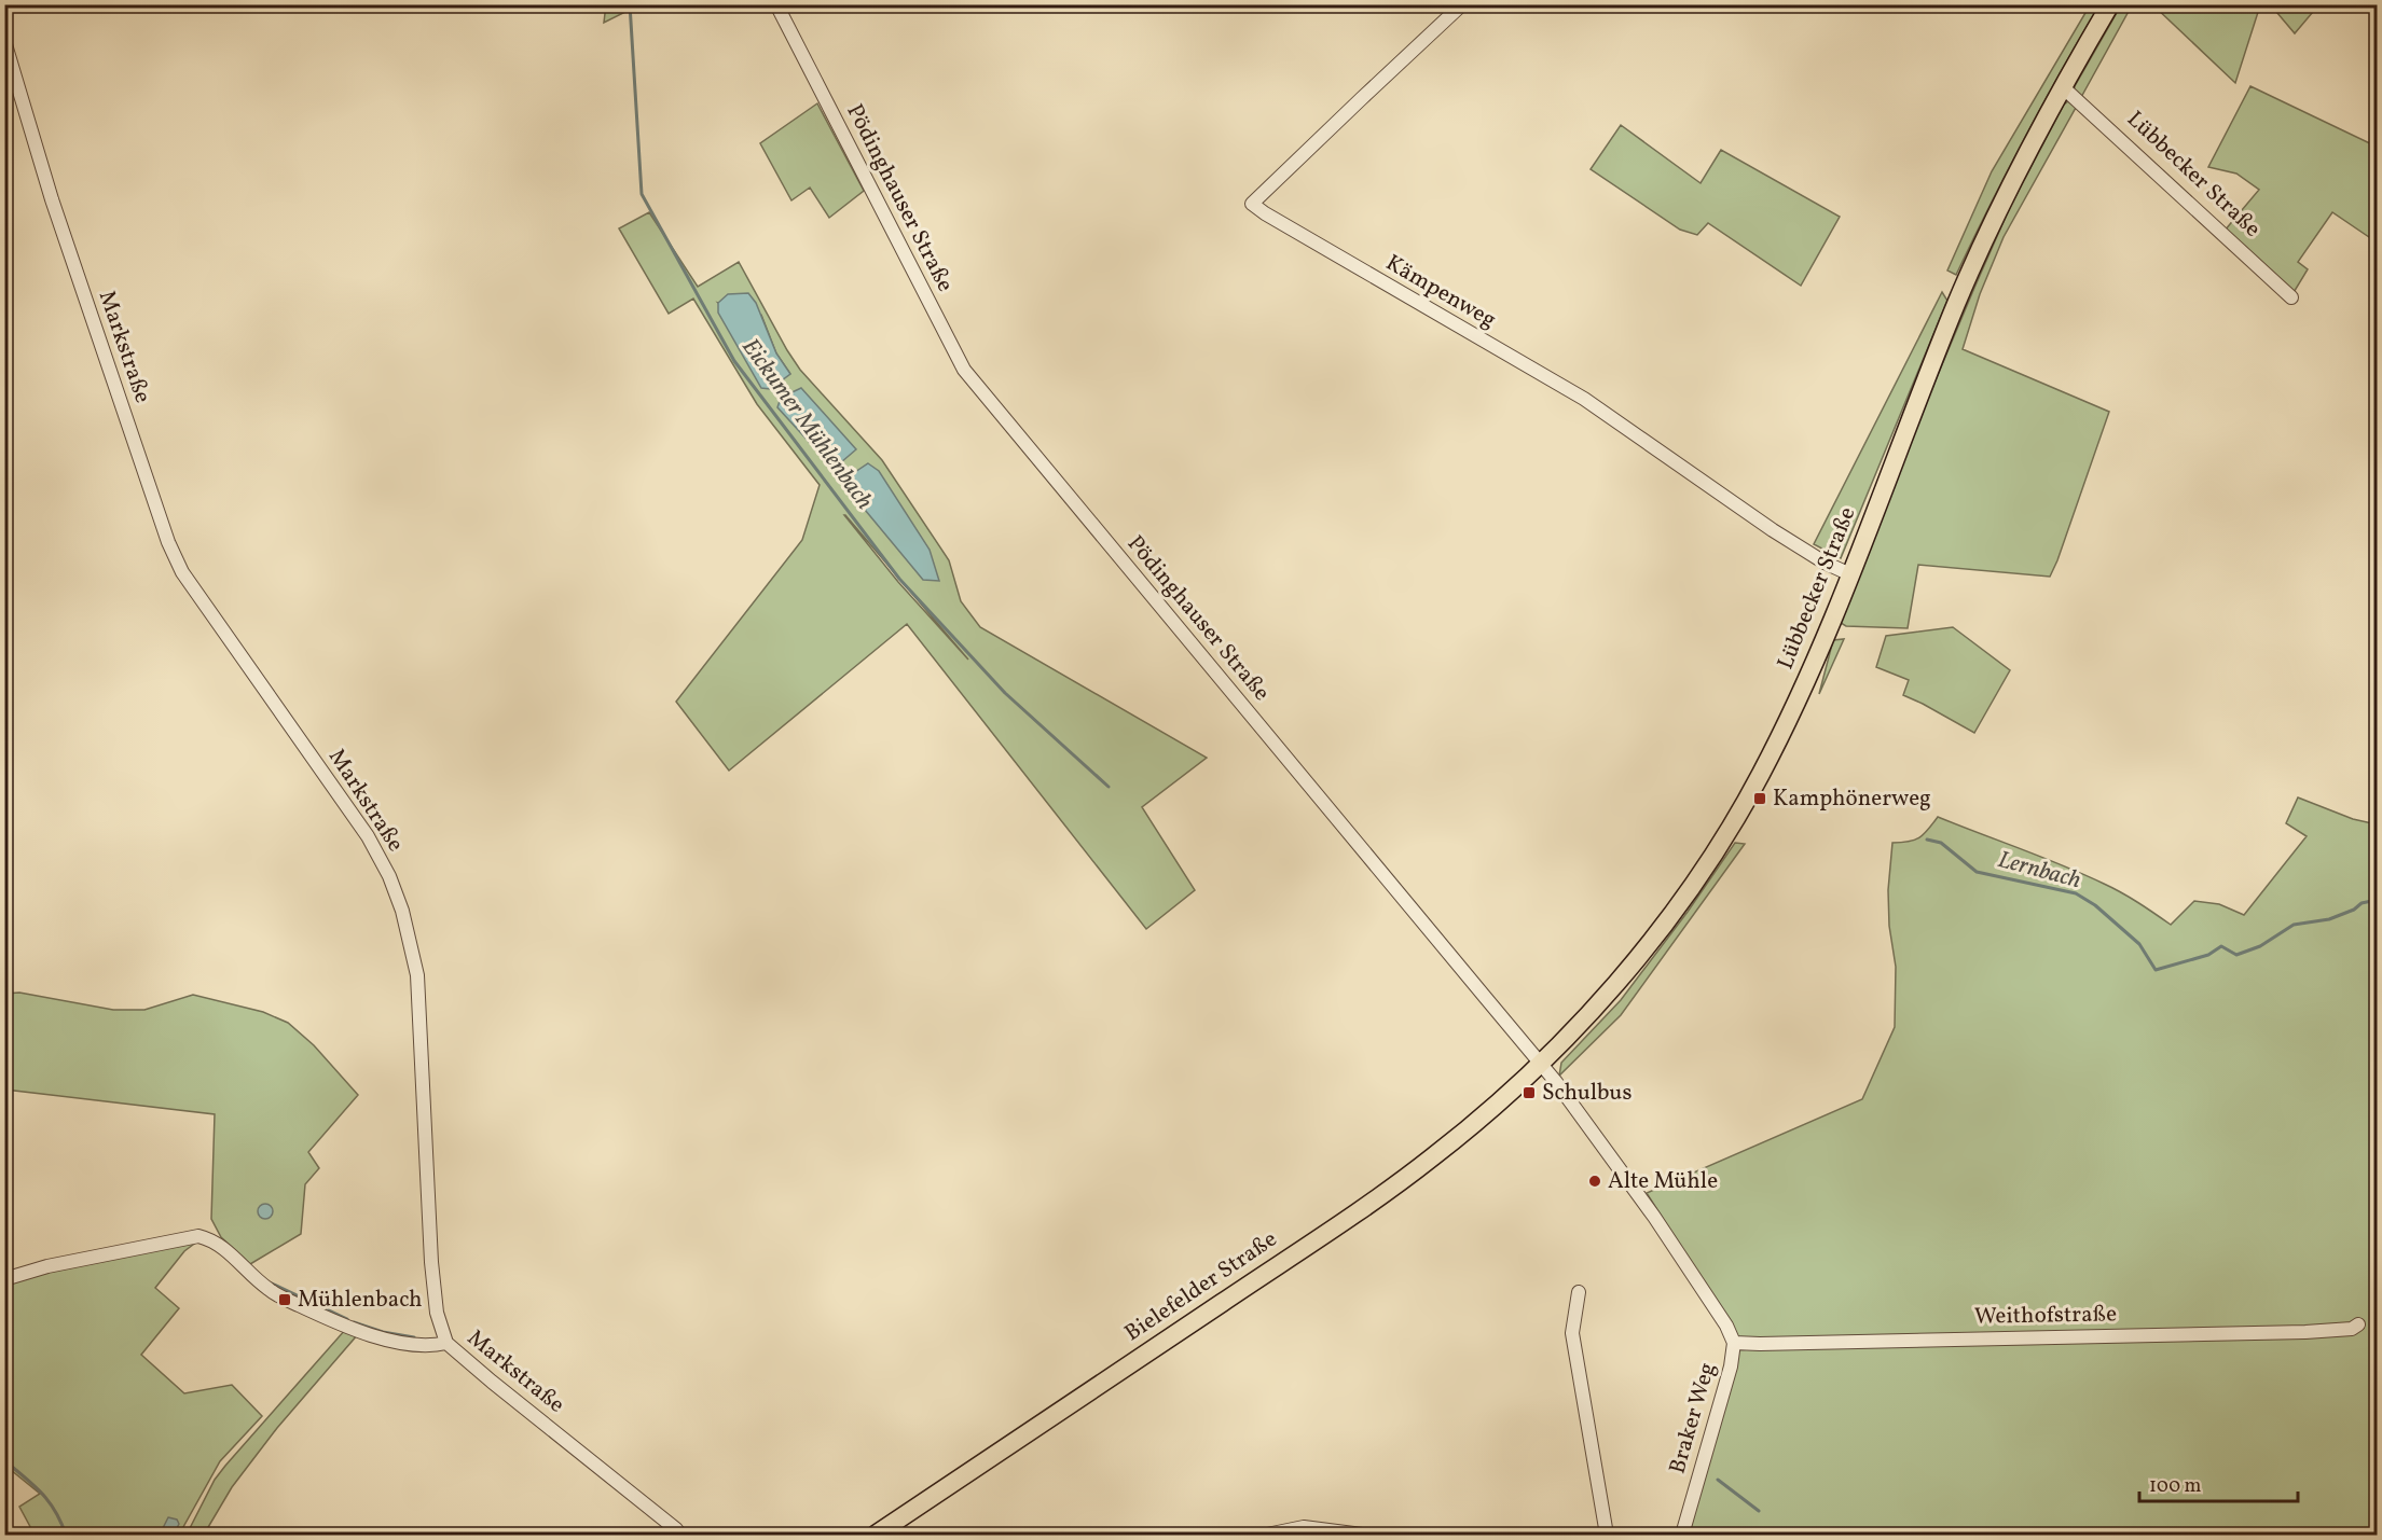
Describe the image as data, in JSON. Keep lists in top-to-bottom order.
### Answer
{
  "streets": {
    "main road": ["Lübbecker Straße", "Bielefelder Straße"],
    "street": [
      "Pödinghauser Straße",
      "Kämpenweg",
      "Markstraße",
      "Weithofstraße",
      "Braker Weg"
    ]
  },
  "crossings": [
    ["Lübbecker Straße", "Pödinghauser Straße"],
    ["Lübbecker Straße", "Kämpenweg"],
    ["Lübbecker Straße", "Bielefelder Straße"],
    ["Pödinghauser Straße", "Bielefelder Straße"],
    ["Pödinghauser Straße", "Braker Weg"],
    ["Weithofstraße", "Braker Weg"]
  ],
  "water": ["Eickumer Mühlenbach", "Lernbach"],
  "places": {
    "transit": ["Kamphönerweg", "Schulbus", "Mühlenbach"],
    "other": ["Alte Mühle"]
  },
  "scale_bar": "100 m"
}
